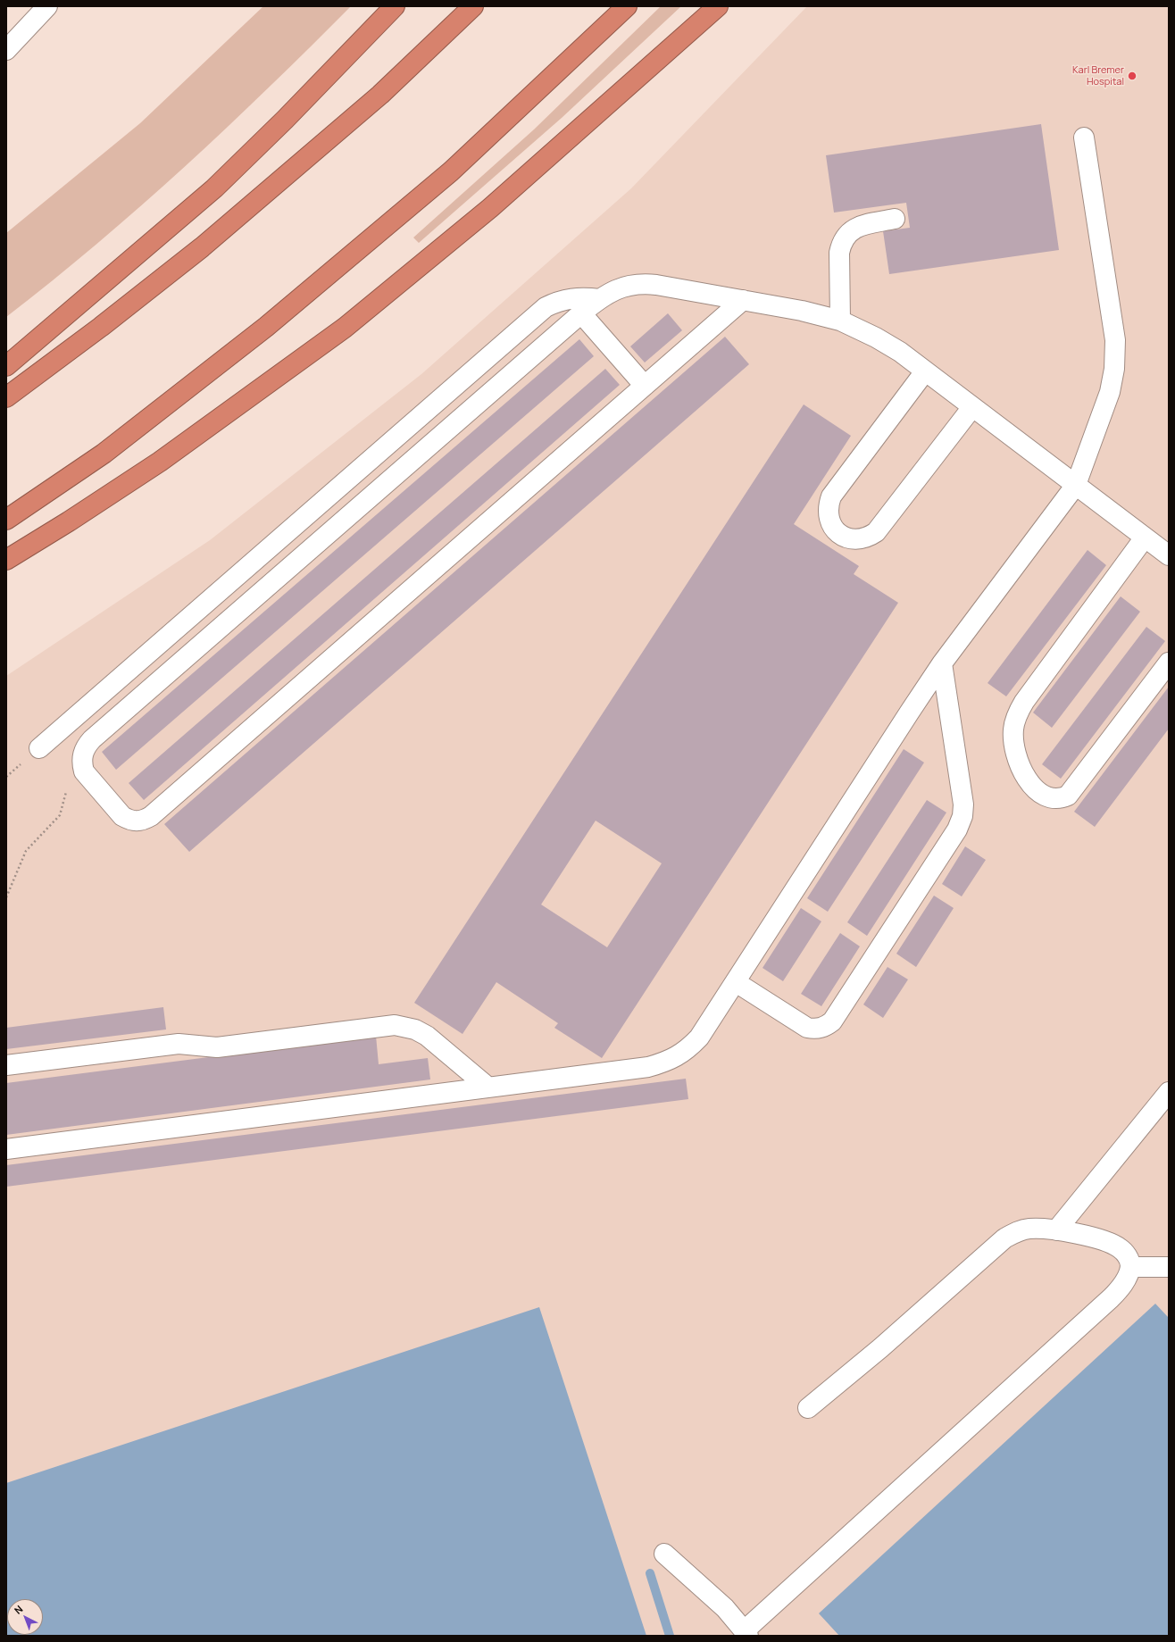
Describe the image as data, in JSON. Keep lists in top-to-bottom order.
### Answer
{
  "places": ["Karl Bremer Hospital"],
  "north": "top left"
}
